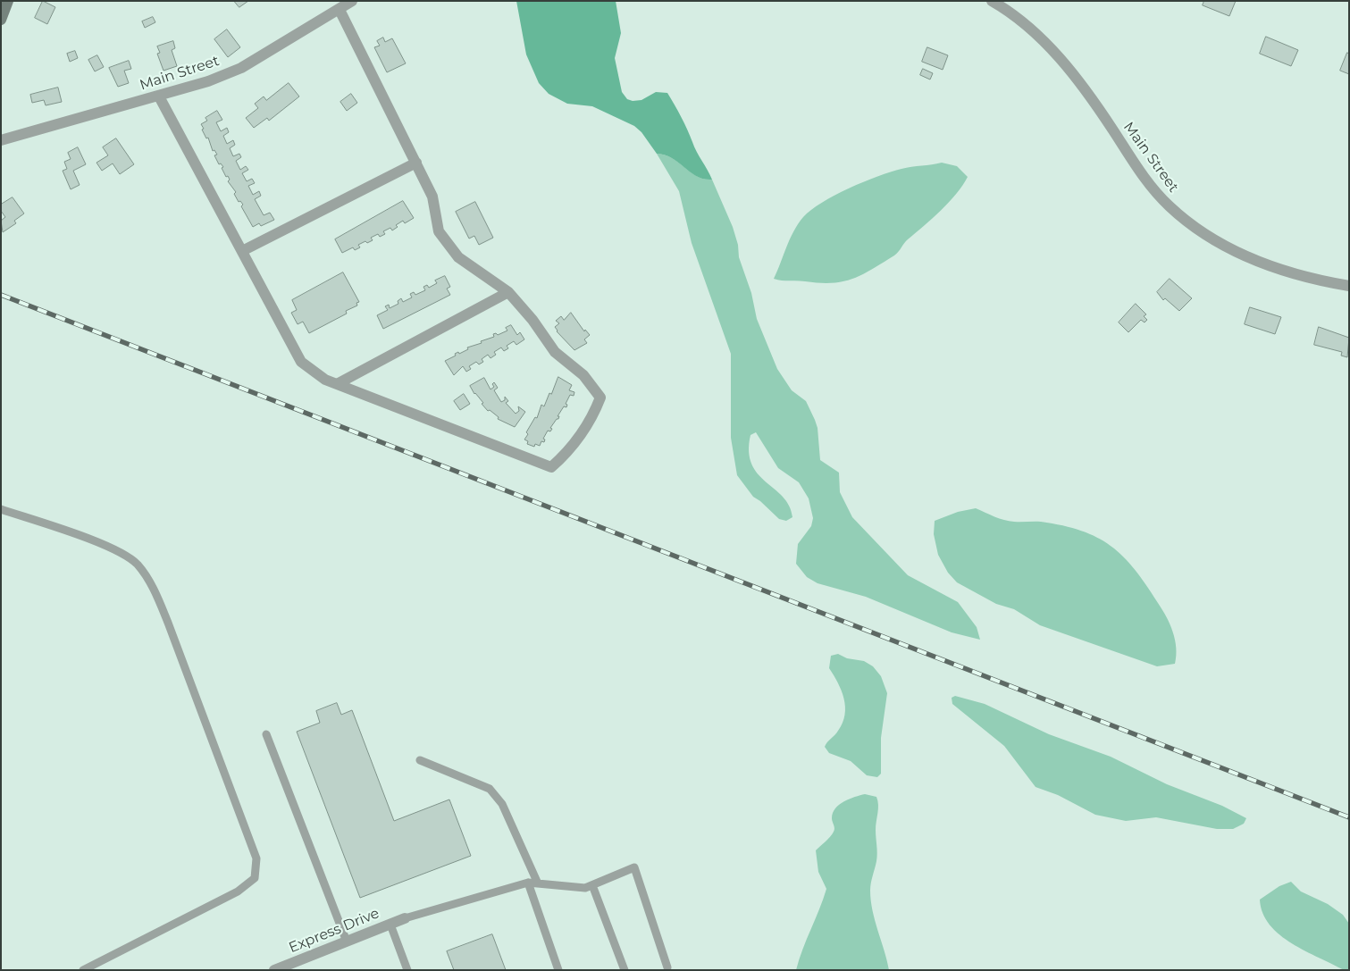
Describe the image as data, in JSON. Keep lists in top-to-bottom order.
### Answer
{
  "streets": {
    "street": ["Main Street", "Express Drive"]
  }
}
